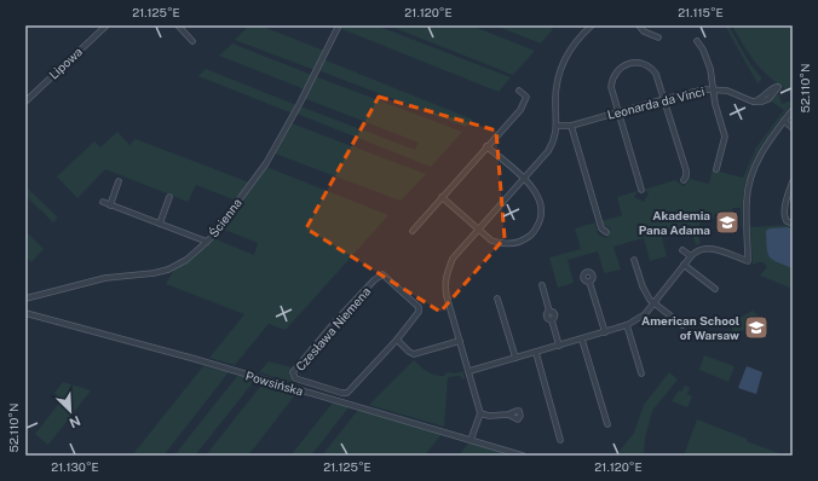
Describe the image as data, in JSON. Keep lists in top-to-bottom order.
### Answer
{
  "streets": {
    "street": [
      "Lipowa",
      "Leonarda da Vinci",
      "Ścienna",
      "Czesława Niemena",
      "Powsińska"
    ]
  },
  "places": {
    "school or university": ["Akademia Pana Adama", "American School of Warsaw"]
  },
  "north": "bottom right",
  "coordinates": [
    "21.125°E",
    "21.120°E",
    "21.115°E",
    "52.110°N",
    "21.130°E"
  ]
}
